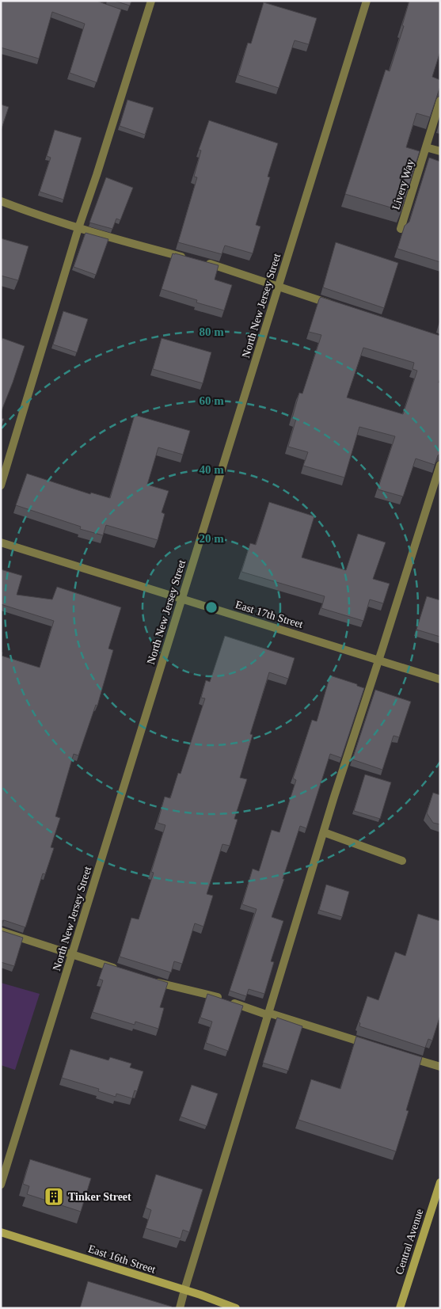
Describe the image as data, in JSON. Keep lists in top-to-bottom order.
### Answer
{
  "streets": {
    "main road": ["Central Avenue", "East 16th Street"],
    "street": ["Livery Way", "North New Jersey Street", "East 17th Street"]
  },
  "crossings": [
    ["North New Jersey Street", "East 17th Street"]
  ],
  "places": {
    "building": ["Tinker Street"]
  },
  "rings": [
    "80 m",
    "60 m",
    "40 m",
    "20 m"
  ]
}
